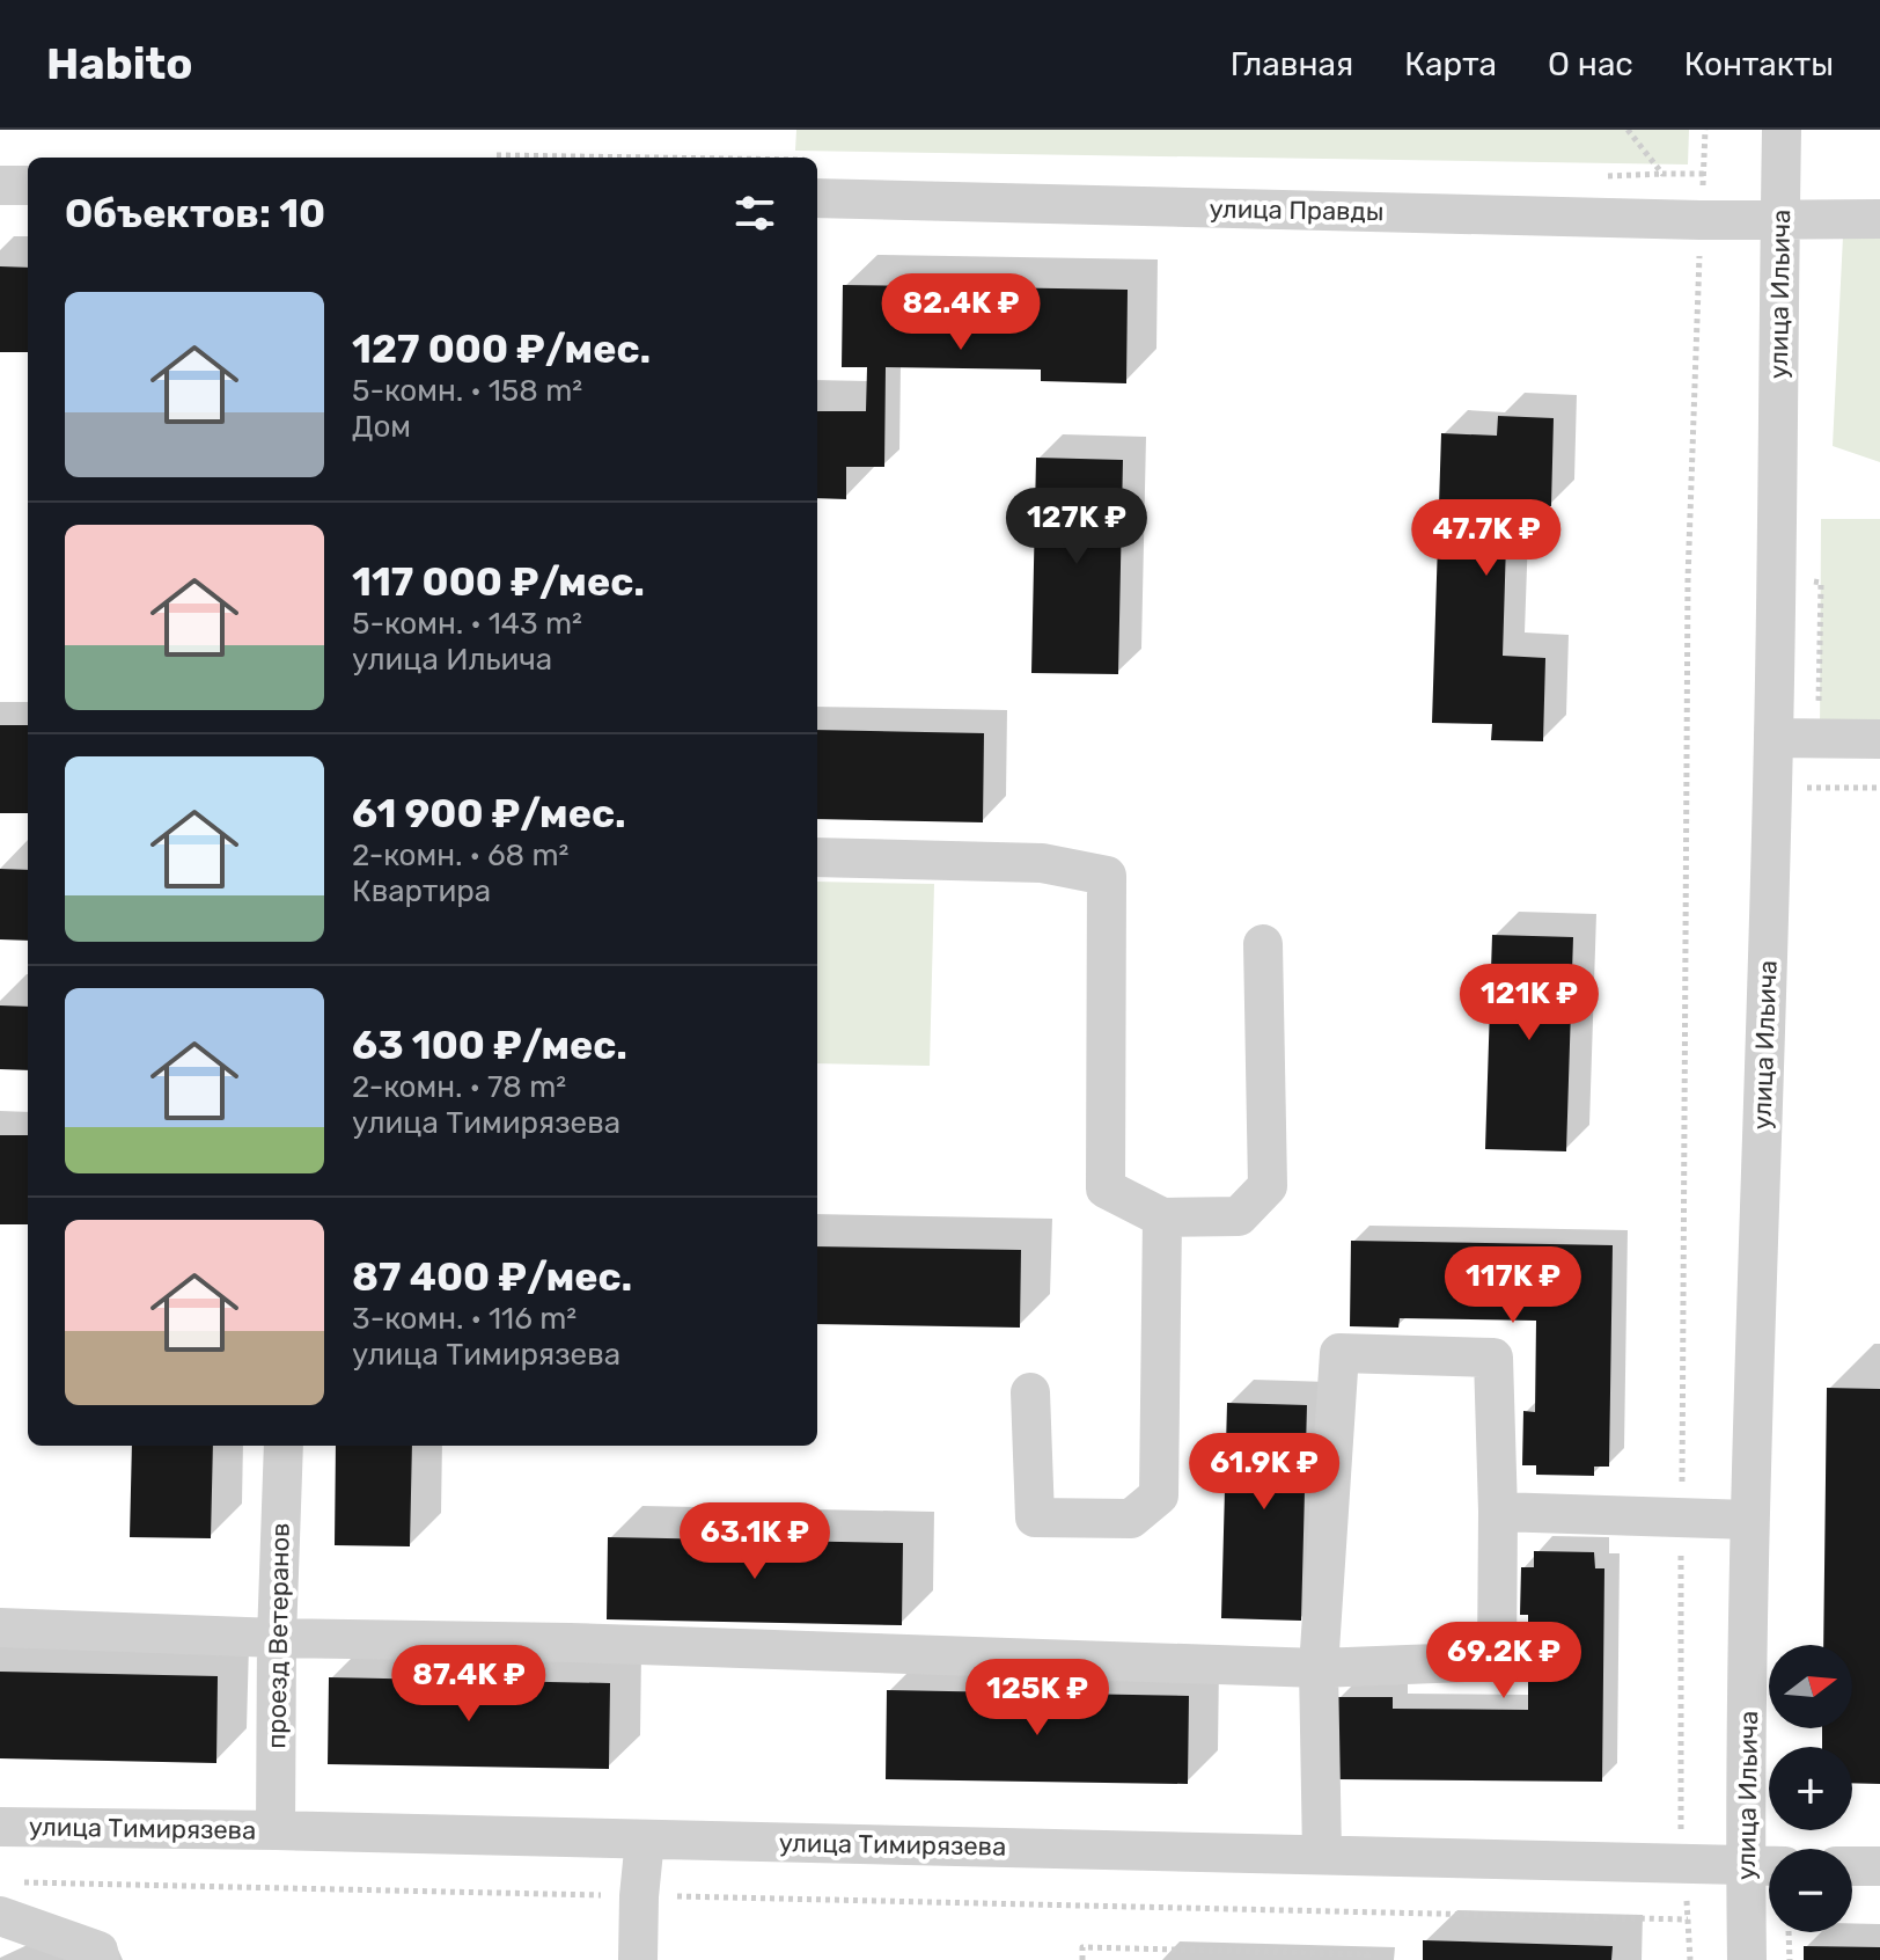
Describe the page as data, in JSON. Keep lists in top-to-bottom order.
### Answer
{
  "streets": {
    "street": [
      "улица Правды",
      "улица Ильича",
      "проезд Ветеранов",
      "улица Тимирязева"
    ]
  },
  "crossings": [
    ["улица Правды", "улица Ильича"],
    ["улица Ильича", "улица Тимирязева"],
    ["проезд Ветеранов", "улица Тимирязева"]
  ],
  "north": "right",
  "page": {
    "header": "Habito",
    "nav": [
      "Главная",
      "Карта",
      "О нас",
      "Контакты"
    ],
    "heading": "Объектов: 10",
    "list": [
      {
        "name": "127 000 ₽/мес.",
        "note": "5-комн. · 158 m² · Дом"
      },
      {
        "name": "117 000 ₽/мес.",
        "note": "5-комн. · 143 m² · улица Ильича"
      },
      {
        "name": "61 900 ₽/мес.",
        "note": "2-комн. · 68 m² · Квартира"
      },
      {
        "name": "63 100 ₽/мес.",
        "note": "2-комн. · 78 m² · улица Тимирязева"
      },
      {
        "name": "87 400 ₽/мес.",
        "note": "3-комн. · 116 m² · улица Тимирязева"
      }
    ],
    "price": [
      "82.4K ₽",
      "127K ₽",
      "47.7K ₽",
      "121K ₽",
      "117K ₽",
      "61.9K ₽",
      "63.1K ₽",
      "69.2K ₽",
      "87.4K ₽",
      "125K ₽"
    ],
    "map_buttons": ["+", "−"]
  }
}
